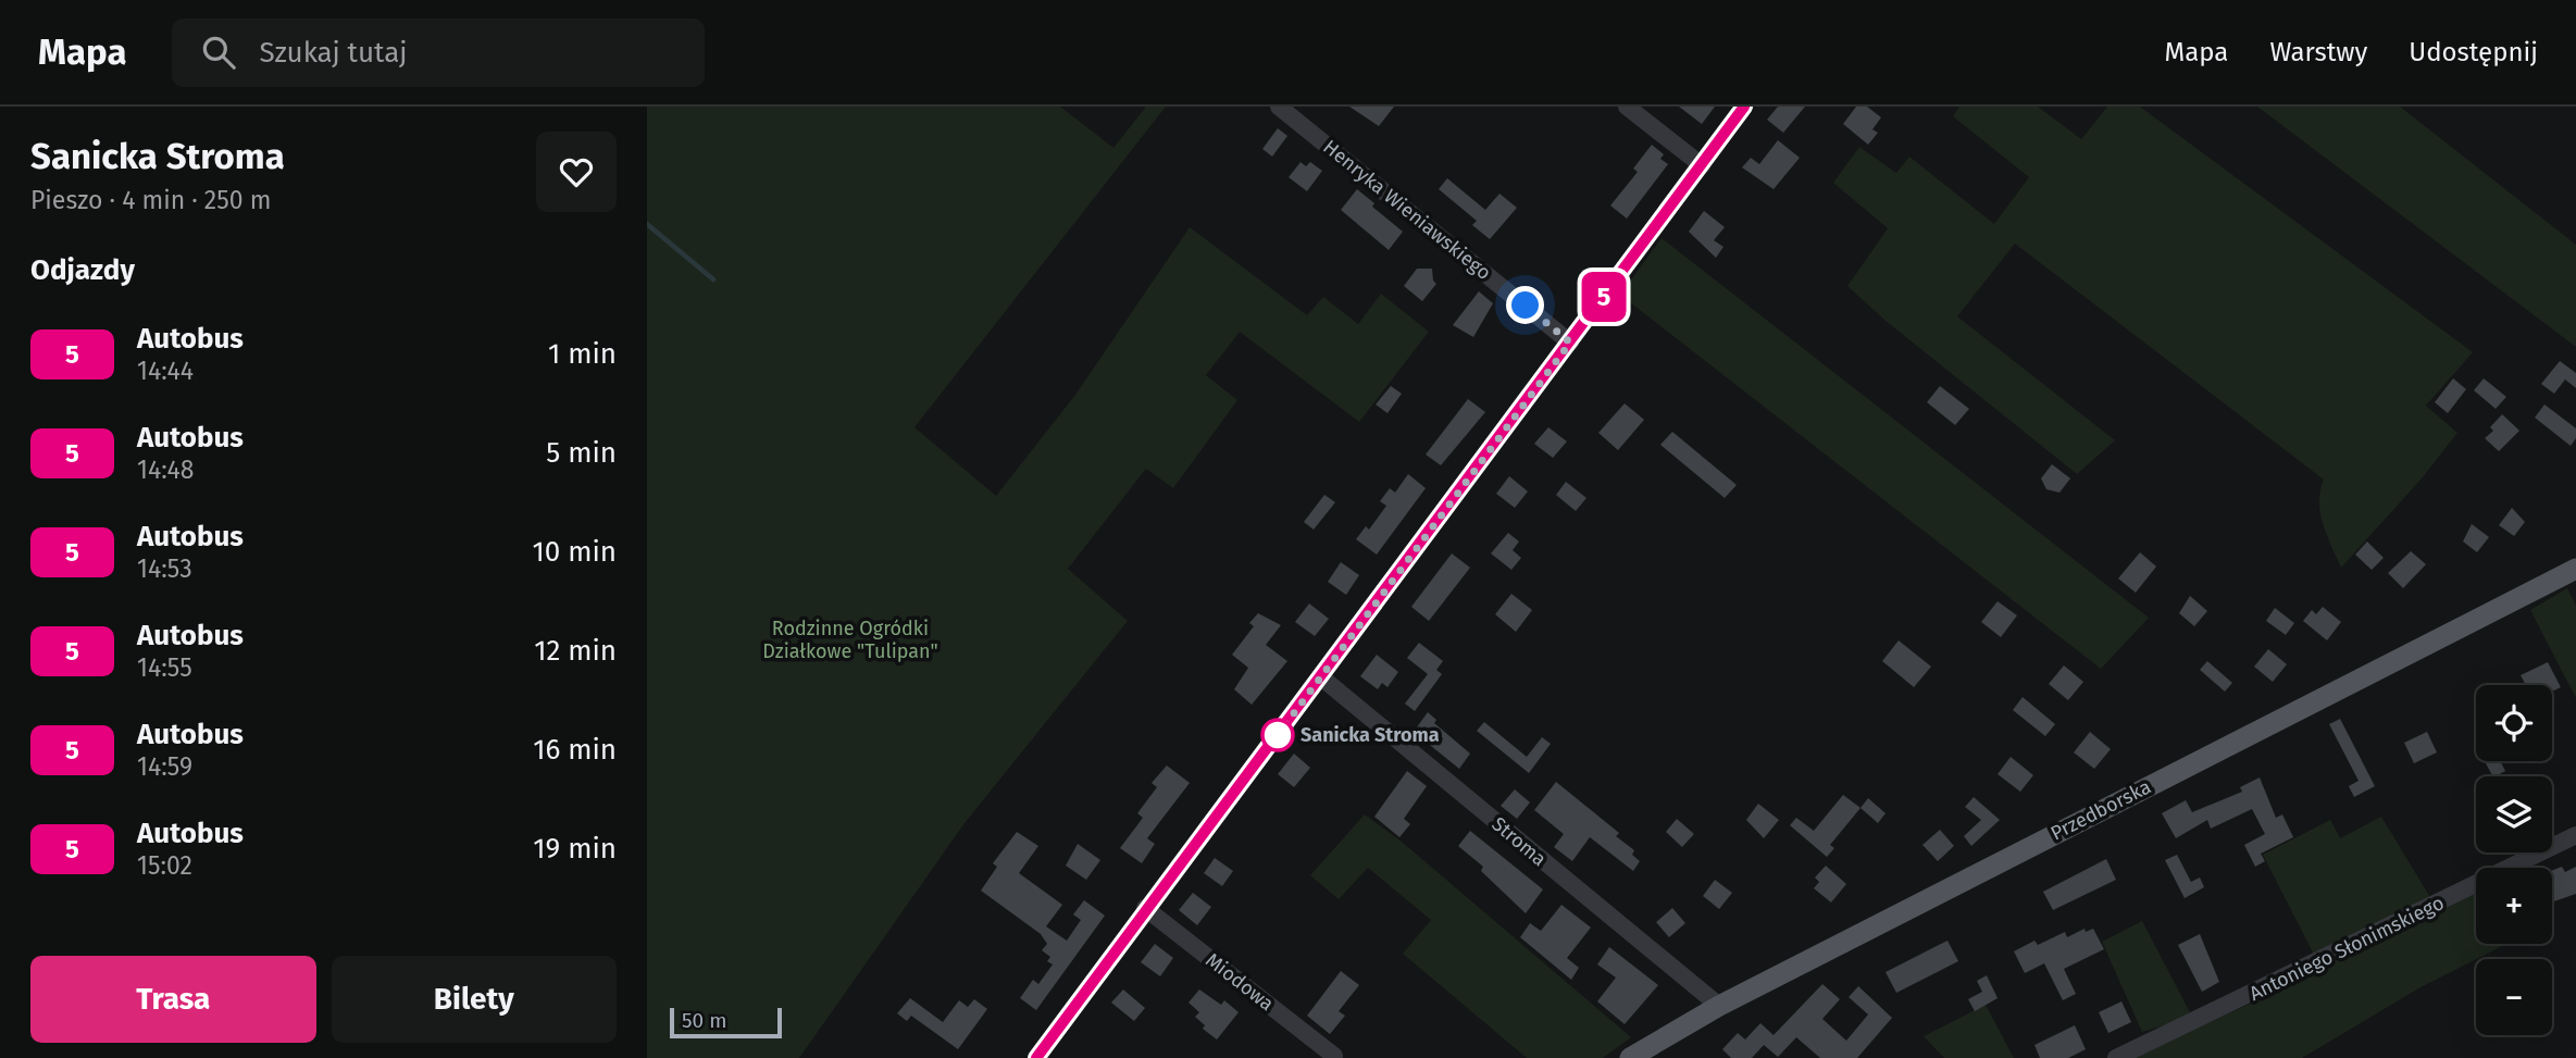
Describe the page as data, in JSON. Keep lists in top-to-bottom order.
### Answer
{
  "streets": {
    "main road": ["Przedborska"],
    "street": [
      "Henryka Wieniawskiego",
      "Stroma",
      "Antoniego Słonimskiego",
      "Miodowa"
    ]
  },
  "crossings": [
    ["Przedborska", "Stroma"]
  ],
  "parks": ["Rodzinne Ogródki Działkowe \"Tulipan\""],
  "places": ["Sanicka Stroma"],
  "lines": ["bus line 5"],
  "scale_bar": "50 m",
  "page": {
    "header": "Mapa",
    "search": "Szukaj tutaj",
    "nav": ["Mapa", "Warstwy", "Udostępnij"],
    "heading": [
      ["Sanicka Stroma", "Pieszo · 4 min · 250 m"],
      "Odjazdy"
    ],
    "on_map": "5",
    "list": [
      {
        "mark": "5",
        "name": "Autobus",
        "note": "14:44",
        "value": "1 min"
      },
      {
        "mark": "5",
        "name": "Autobus",
        "note": "14:48",
        "value": "5 min"
      },
      {
        "mark": "5",
        "name": "Autobus",
        "note": "14:53",
        "value": "10 min"
      },
      {
        "mark": "5",
        "name": "Autobus",
        "note": "14:55",
        "value": "12 min"
      },
      {
        "mark": "5",
        "name": "Autobus",
        "note": "14:59",
        "value": "16 min"
      },
      {
        "mark": "5",
        "name": "Autobus",
        "note": "15:02",
        "value": "19 min"
      }
    ],
    "map_buttons": ["+", "−"],
    "buttons": ["Trasa", "Bilety"],
    "scale": "50 m"
  }
}
